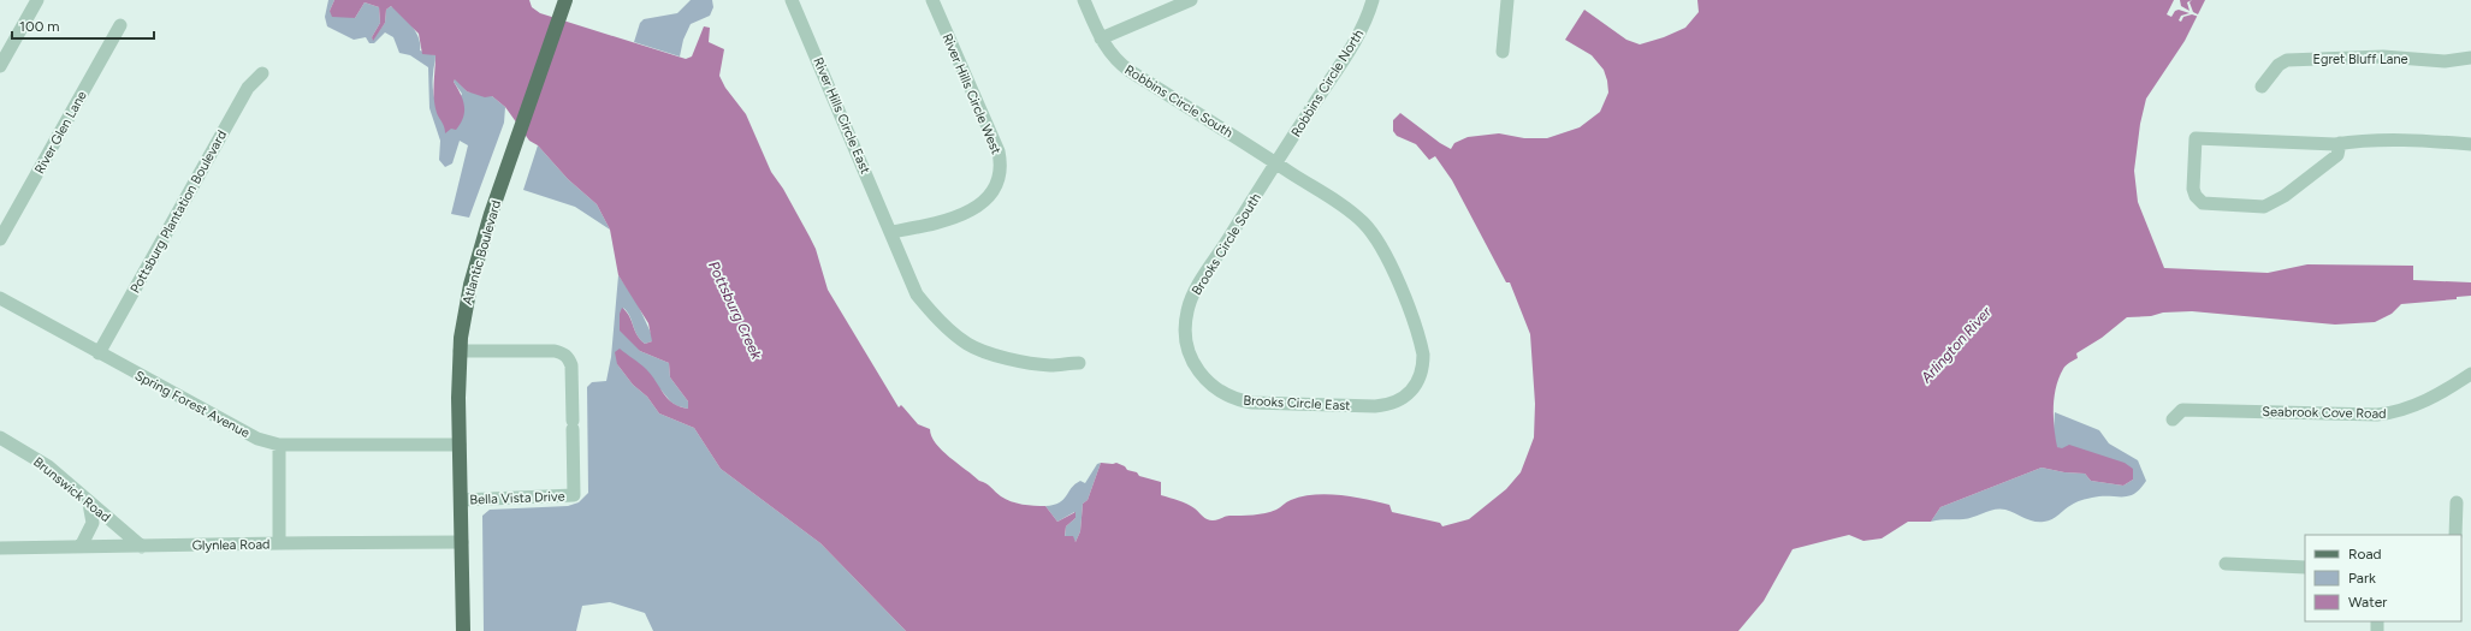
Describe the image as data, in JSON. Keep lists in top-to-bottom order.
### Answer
{
  "streets": {
    "main road": ["Atlantic Boulevard"],
    "street": [
      "Egret Bluff Lane",
      "Robbins Circle North",
      "River Hills Circle West",
      "Robbins Circle South",
      "River Hills Circle East",
      "River Glen Lane",
      "Pottsburg Plantation Boulevard",
      "Brooks Circle South",
      "Brooks Circle East",
      "Spring Forest Avenue",
      "Seabrook Cove Road",
      "Brunswick Road",
      "Bella Vista Drive",
      "Glynlea Road"
    ]
  },
  "crossings": [
    ["Robbins Circle North", "Robbins Circle South"],
    ["Robbins Circle North", "Brooks Circle South"],
    ["River Hills Circle West", "River Hills Circle East"],
    ["Robbins Circle South", "Brooks Circle South"],
    ["Robbins Circle South", "Brooks Circle East"],
    ["Pottsburg Plantation Boulevard", "Spring Forest Avenue"],
    ["Brooks Circle South", "Brooks Circle East"],
    ["Atlantic Boulevard", "Spring Forest Avenue"],
    ["Atlantic Boulevard", "Bella Vista Drive"],
    ["Atlantic Boulevard", "Glynlea Road"],
    ["Brunswick Road", "Glynlea Road"]
  ],
  "water": ["Pottsburg Creek", "Arlington River"],
  "legend": ["Road", "Park", "Water"],
  "scale_bar": "100 m"
}
